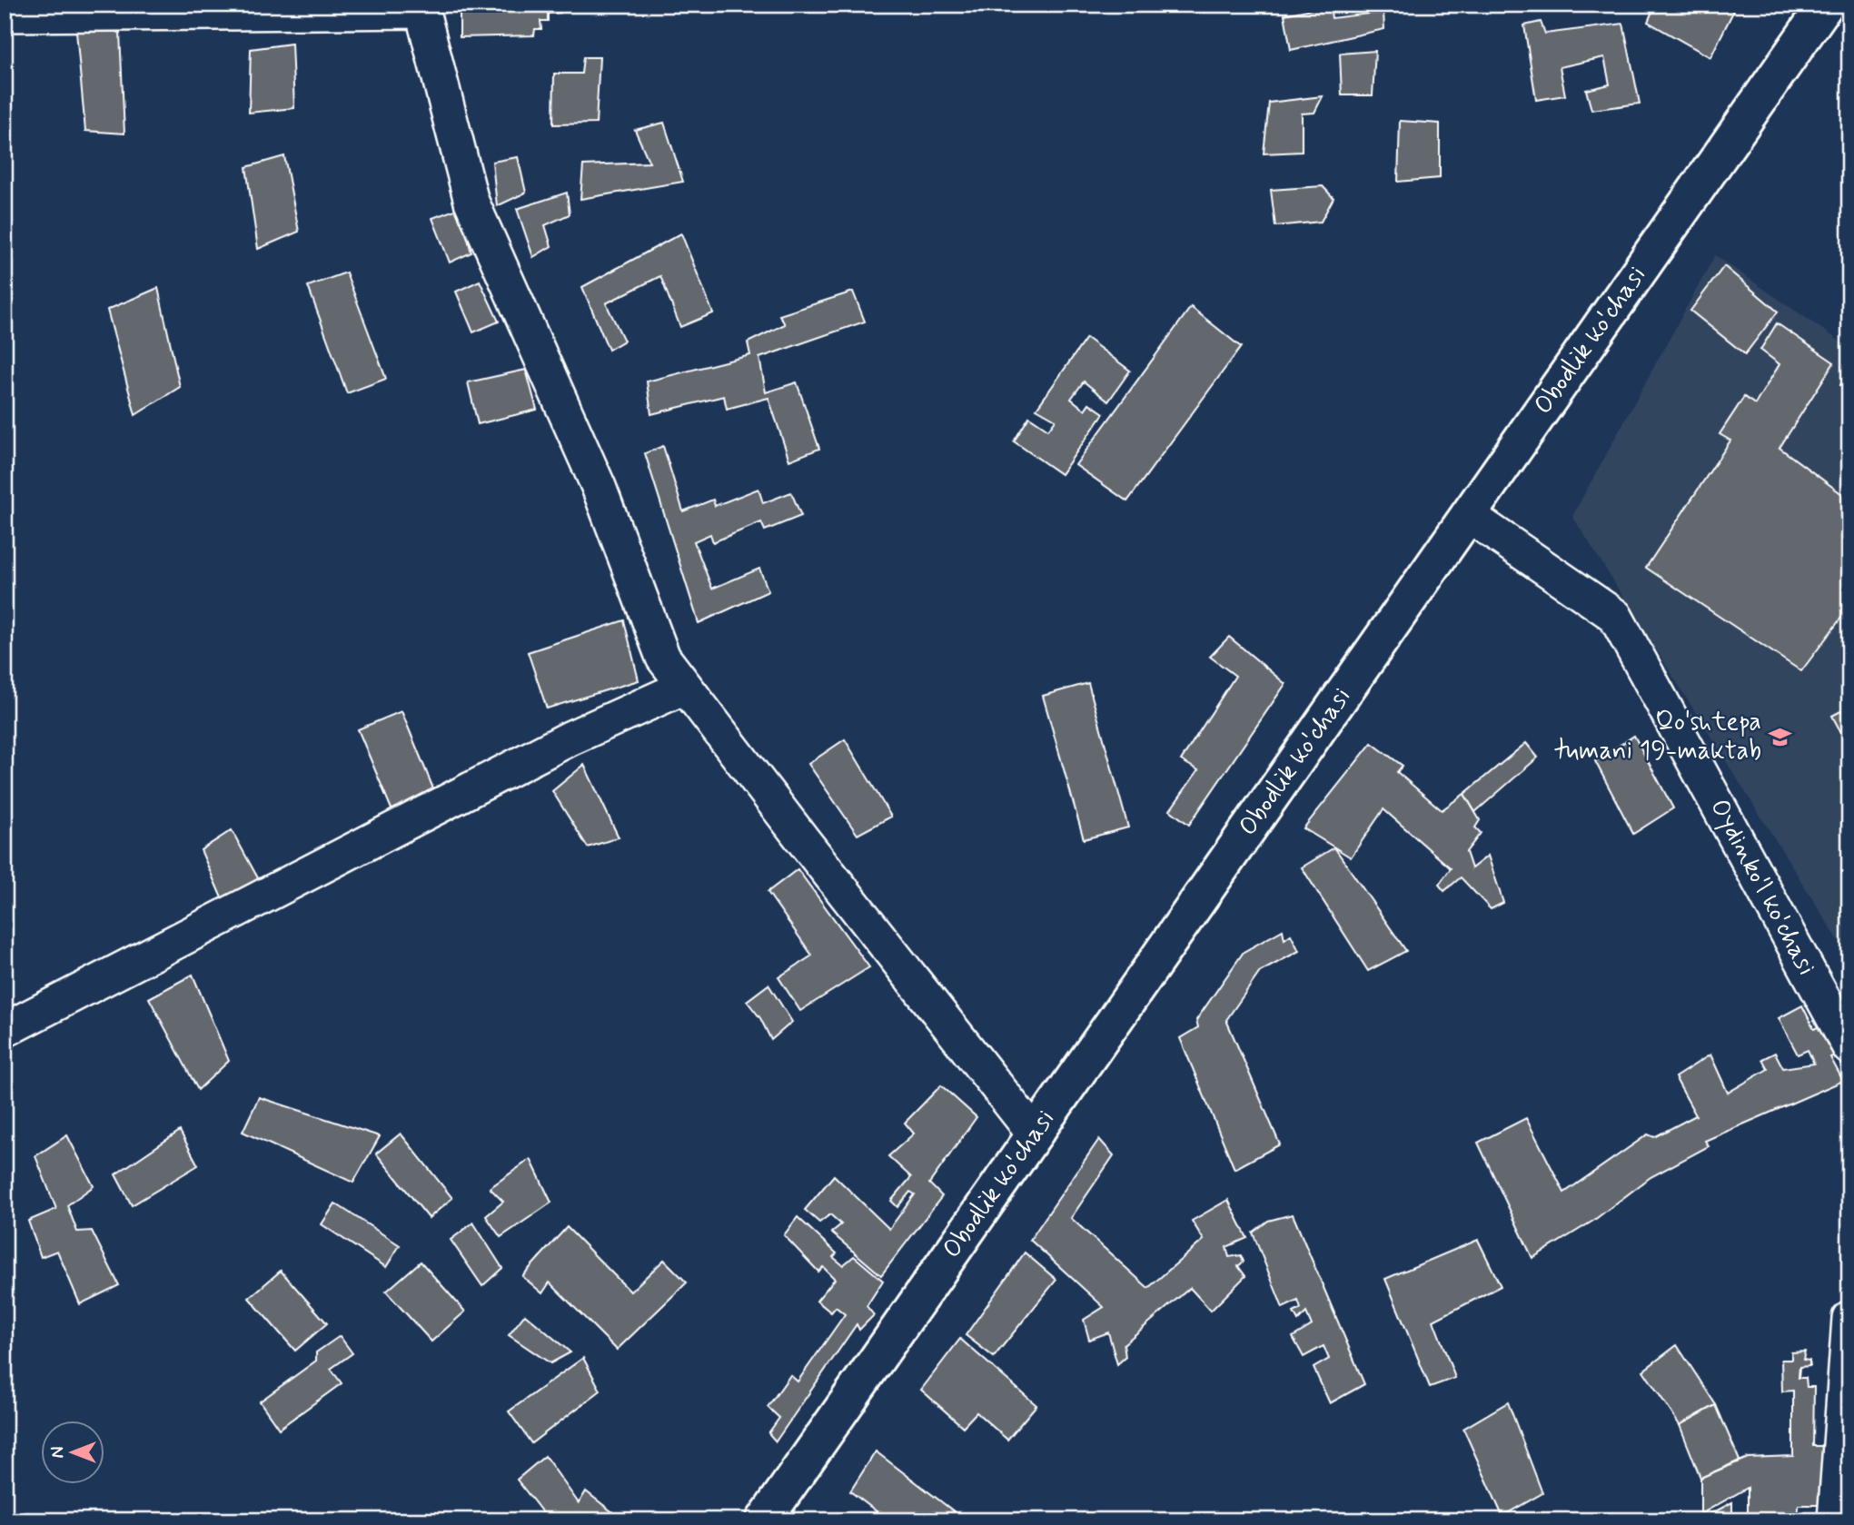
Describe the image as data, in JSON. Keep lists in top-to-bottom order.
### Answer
{
  "streets": {
    "street": ["Obodlik ko'chasi", "Oydinko'l ko'chasi"]
  },
  "crossings": [
    ["Obodlik ko'chasi", "Oydinko'l ko'chasi"]
  ],
  "places": {
    "school or university": ["Qo'shtepa tumani 19-maktab"]
  },
  "north": "left"
}
